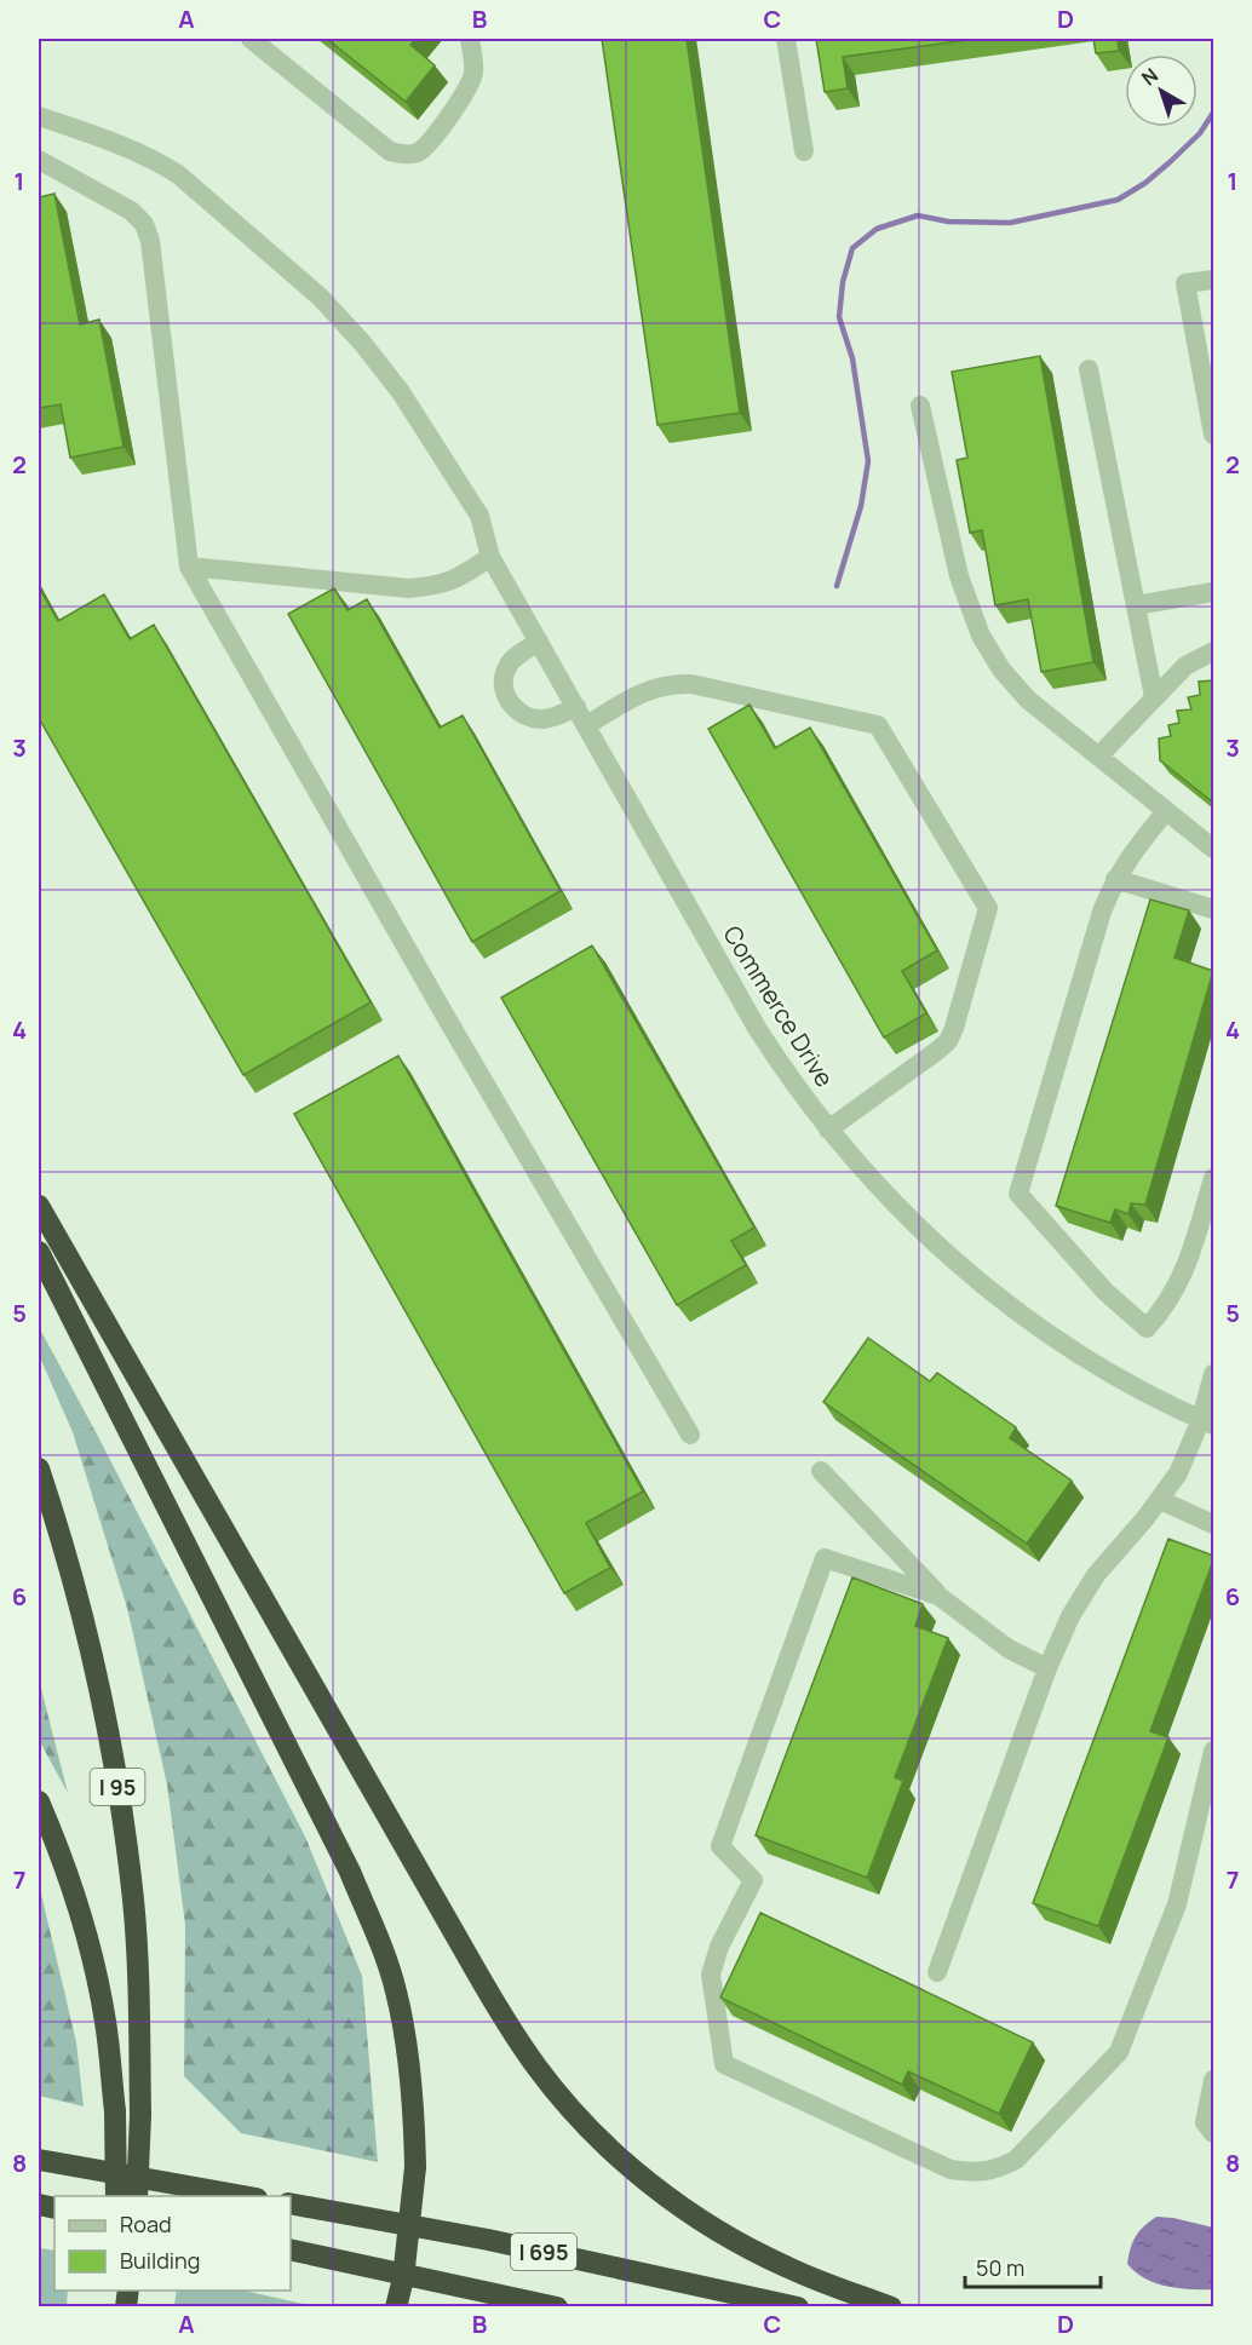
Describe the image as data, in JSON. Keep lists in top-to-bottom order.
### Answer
{
  "streets": {
    "highway": ["I 95", "I 695"],
    "street": ["Commerce Drive"]
  },
  "legend": ["Road", "Building"],
  "scale_bar": "50 m",
  "north": "top left",
  "grid": {
    "columns": [
      "A",
      "B",
      "C",
      "D"
    ],
    "rows": [
      "1",
      "2",
      "3",
      "4",
      "5",
      "6",
      "7",
      "8"
    ]
  }
}
